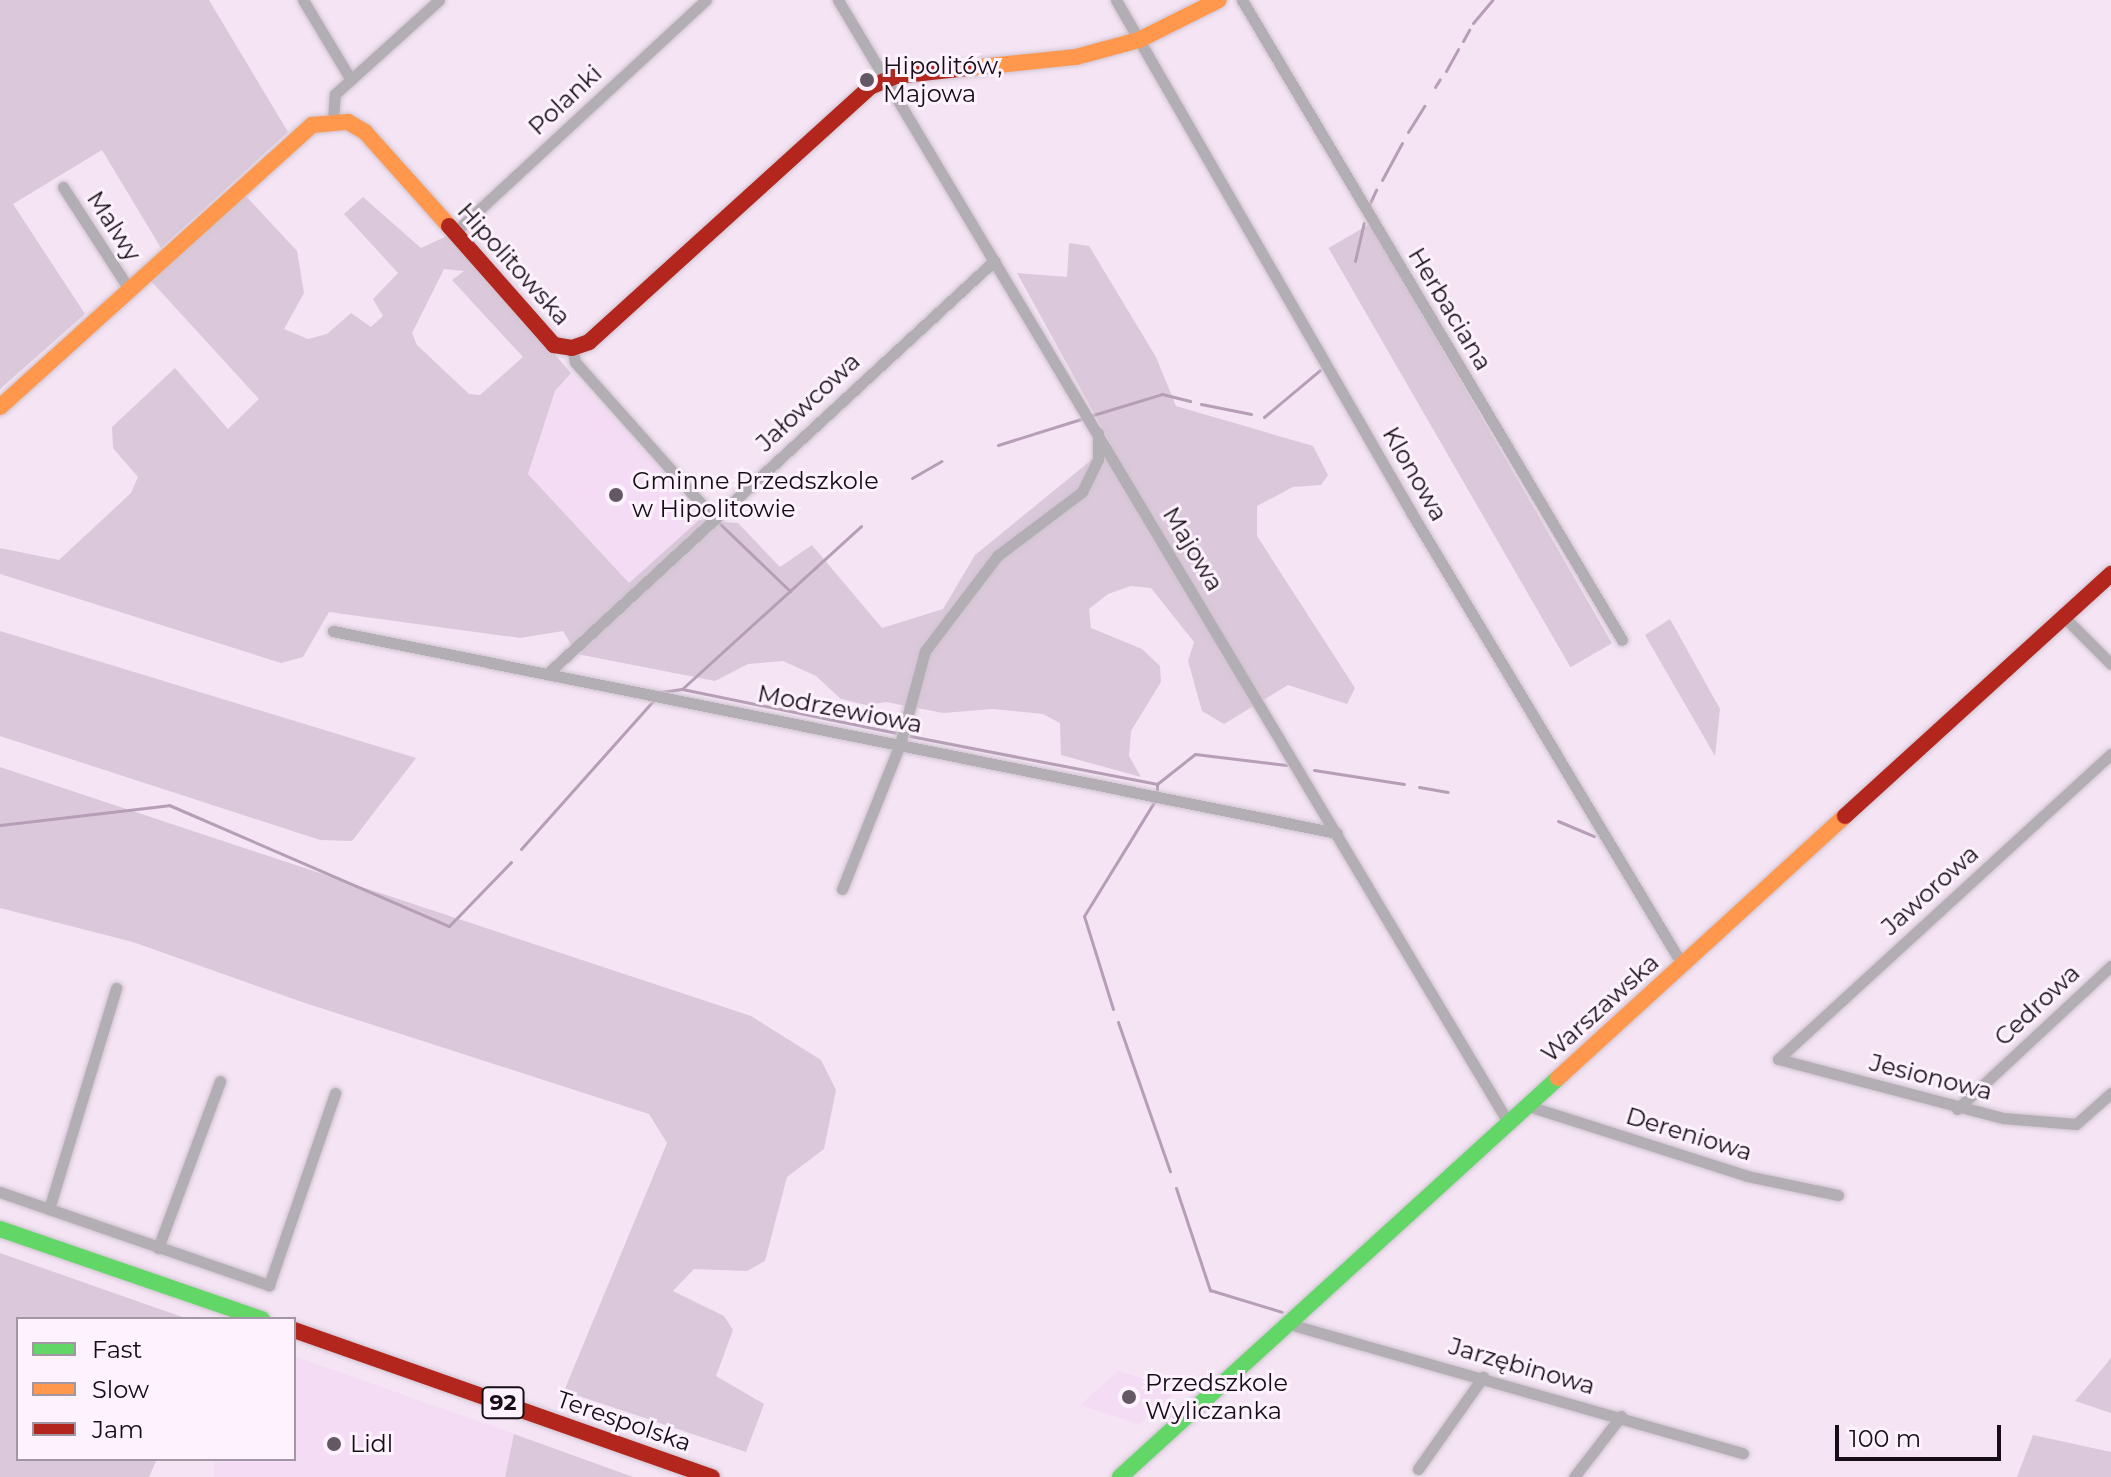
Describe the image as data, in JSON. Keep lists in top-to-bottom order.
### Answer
{
  "streets": {
    "street": [
      "Polanki",
      "Malwy",
      "Hipolitowska",
      "Herbaciana",
      "Jałowcowa",
      "Klonowa",
      "Majowa",
      "Modrzewiowa",
      "Jaworowa",
      "Cedrowa",
      "Warszawska",
      "Jesionowa",
      "Dereniowa",
      "Jarzębinowa",
      "92",
      "Terespolska"
    ]
  },
  "crossings": [
    ["Polanki", "Hipolitowska"],
    ["Hipolitowska", "Klonowa"],
    ["Hipolitowska", "Majowa"],
    ["Jałowcowa", "Majowa"],
    ["Jałowcowa", "Modrzewiowa"],
    ["Klonowa", "Warszawska"],
    ["Majowa", "Modrzewiowa"],
    ["Majowa", "Warszawska"],
    ["Jaworowa", "Jesionowa"],
    ["Cedrowa", "Jesionowa"],
    ["Warszawska", "Dereniowa"],
    ["Warszawska", "Jarzębinowa"]
  ],
  "places": [
    "Hipolitów, Majowa",
    "Gminne Przedszkole w Hipolitowie",
    "Przedszkole Wyliczanka",
    "Lidl"
  ],
  "legend": ["Fast", "Slow", "Jam"],
  "scale_bar": "100 m"
}
